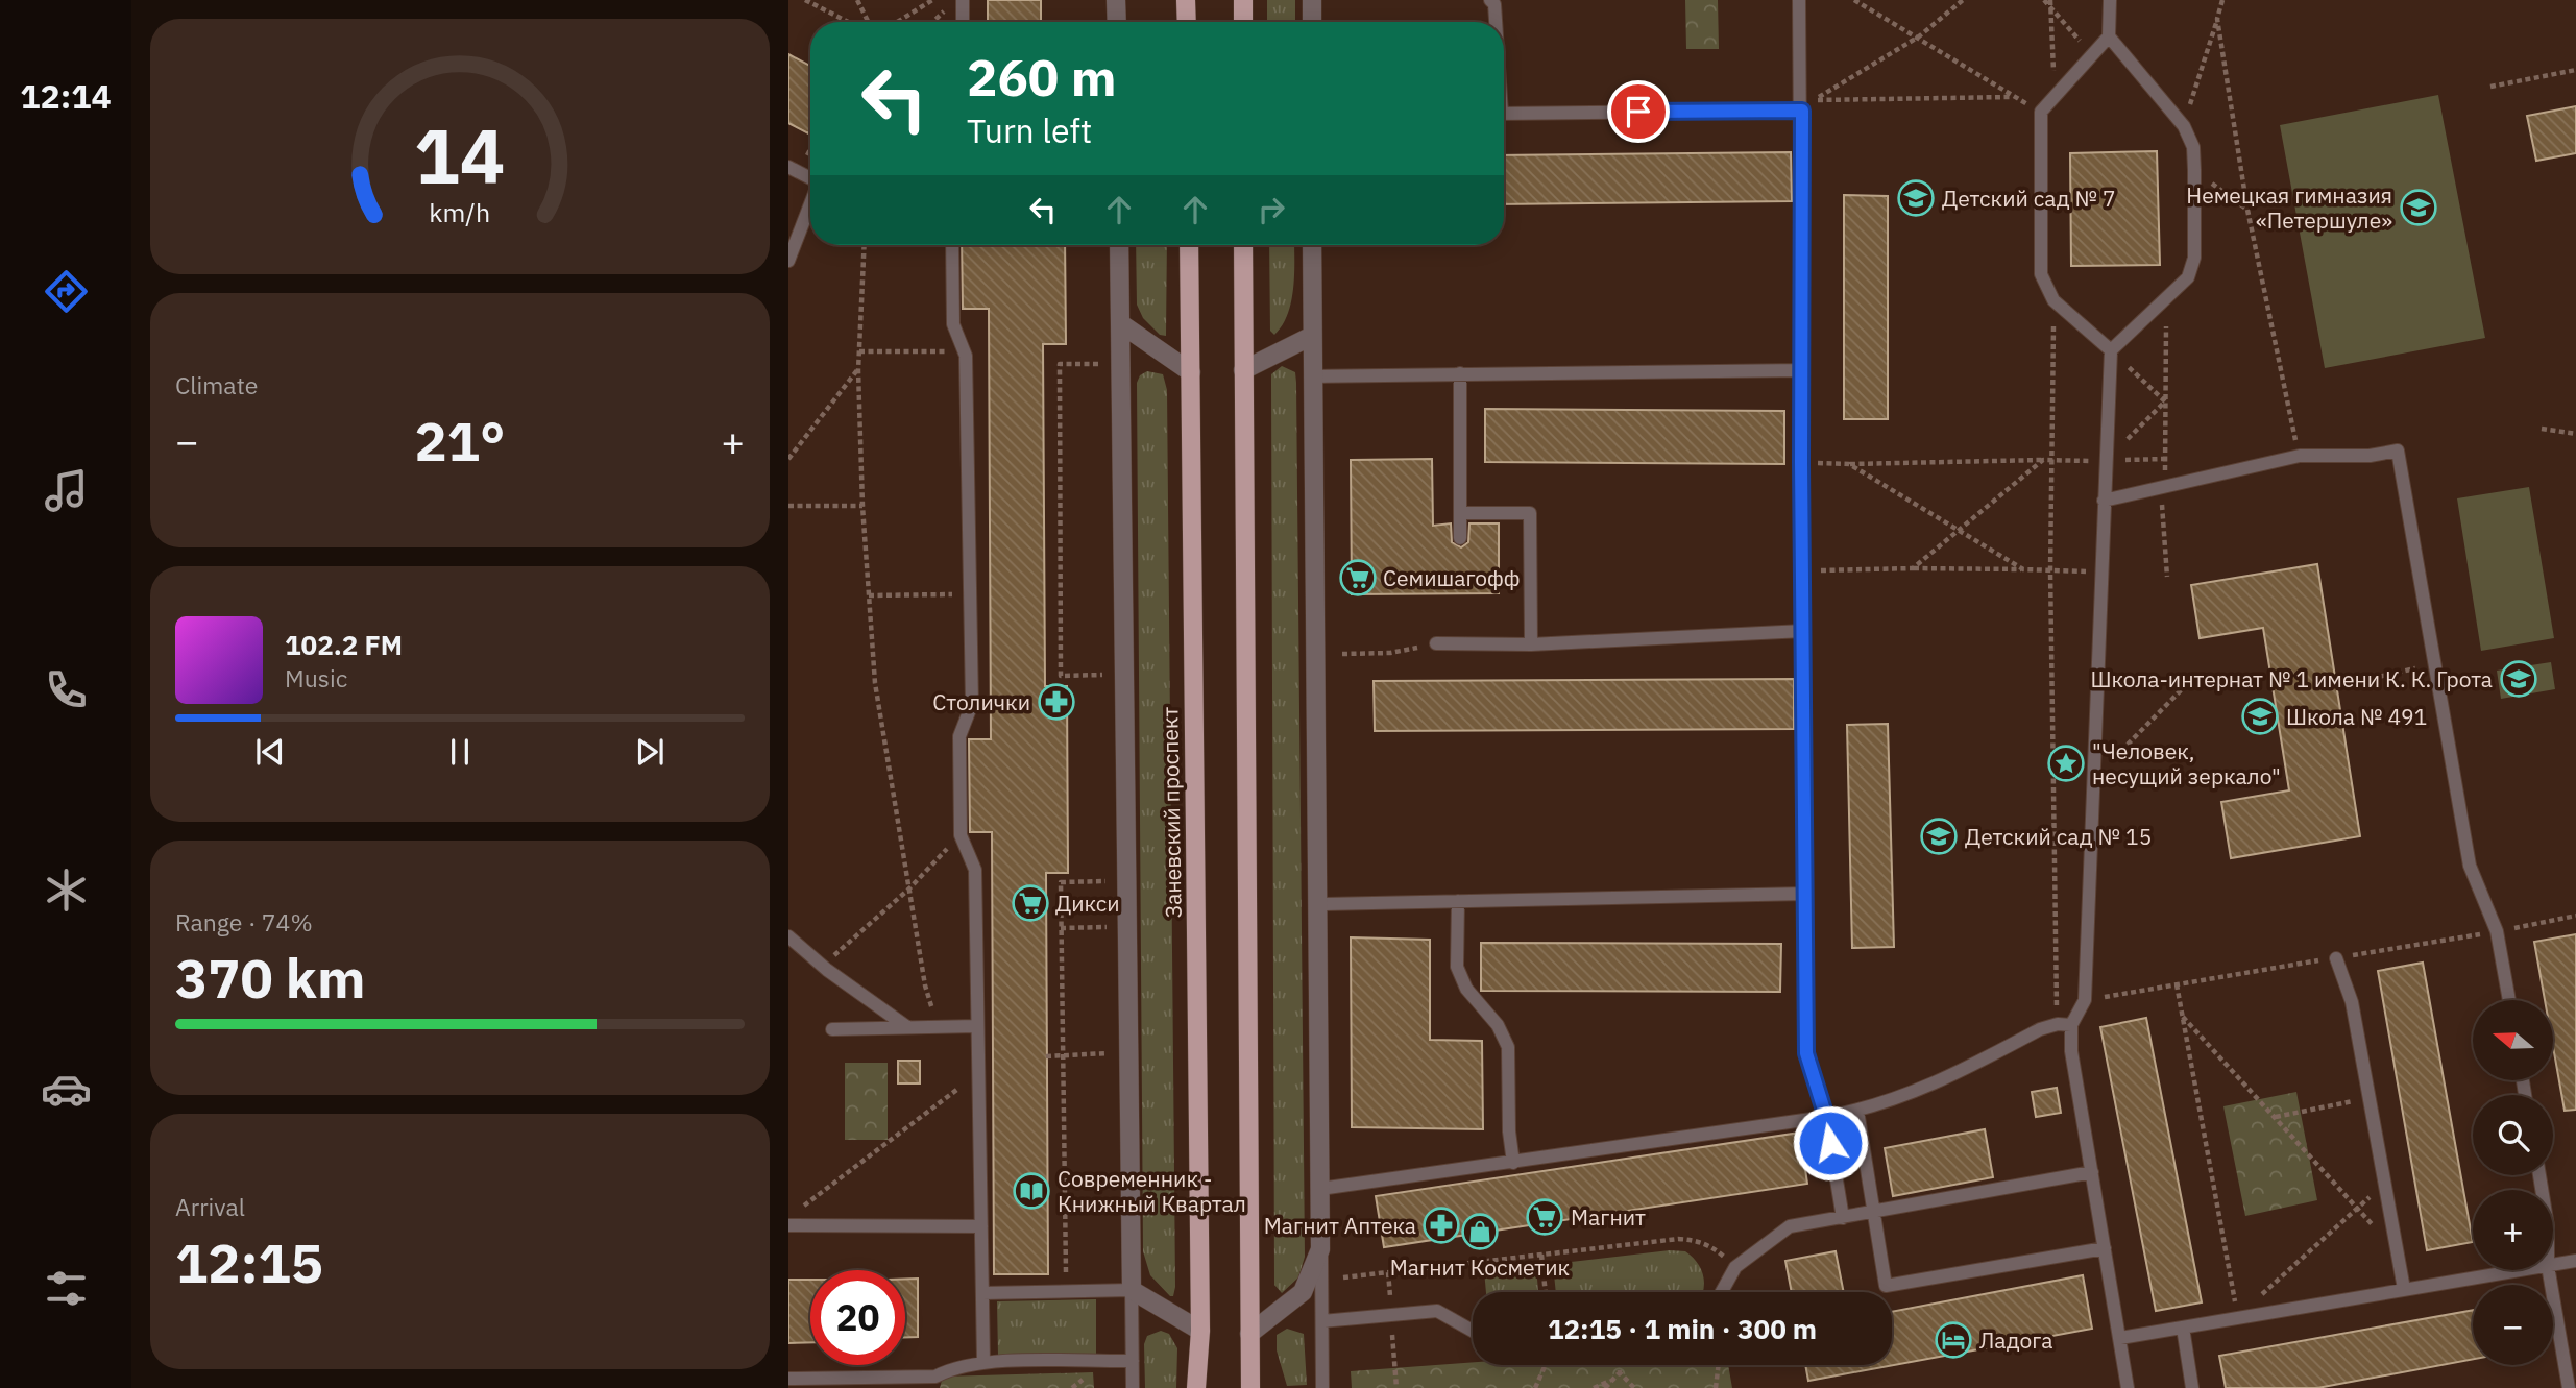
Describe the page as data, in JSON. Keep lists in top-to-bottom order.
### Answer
{
  "streets": {
    "main road": ["Заневский проспект"]
  },
  "places": {
    "school or university": [
      "Детский сад № 7",
      "Немецкая гимназия «Петершуле»",
      "Школа-интернат № 1 имени К. К. Грота",
      "Школа № 491",
      "Детский сад № 15"
    ],
    "supermarket": ["Семишагофф", "Дикси", "Магнит"],
    "pharmacy": ["Столички", "Магнит Аптека"],
    "place": ["\"Человек, несущий зеркало\""],
    "library": ["Современник - Книжный Квартал"],
    "shop": ["Магнит Косметик"],
    "hotel": ["Ладога"]
  },
  "north": "left",
  "page": {
    "tabs": "12:14",
    "turn": ["260 m", "Turn left"],
    "tile": [
      "Climate",
      ["Range · 74%", "370 km"],
      ["Arrival", "12:15"]
    ],
    "heat": ["−", "21°", "+"],
    "song": ["102.2 FM", "Music"],
    "map_buttons": ["+", "−"],
    "limit": "20",
    "trip": "12:15 · 1 min · 300 m",
    "gauge": ["14", "km/h"]
  }
}
